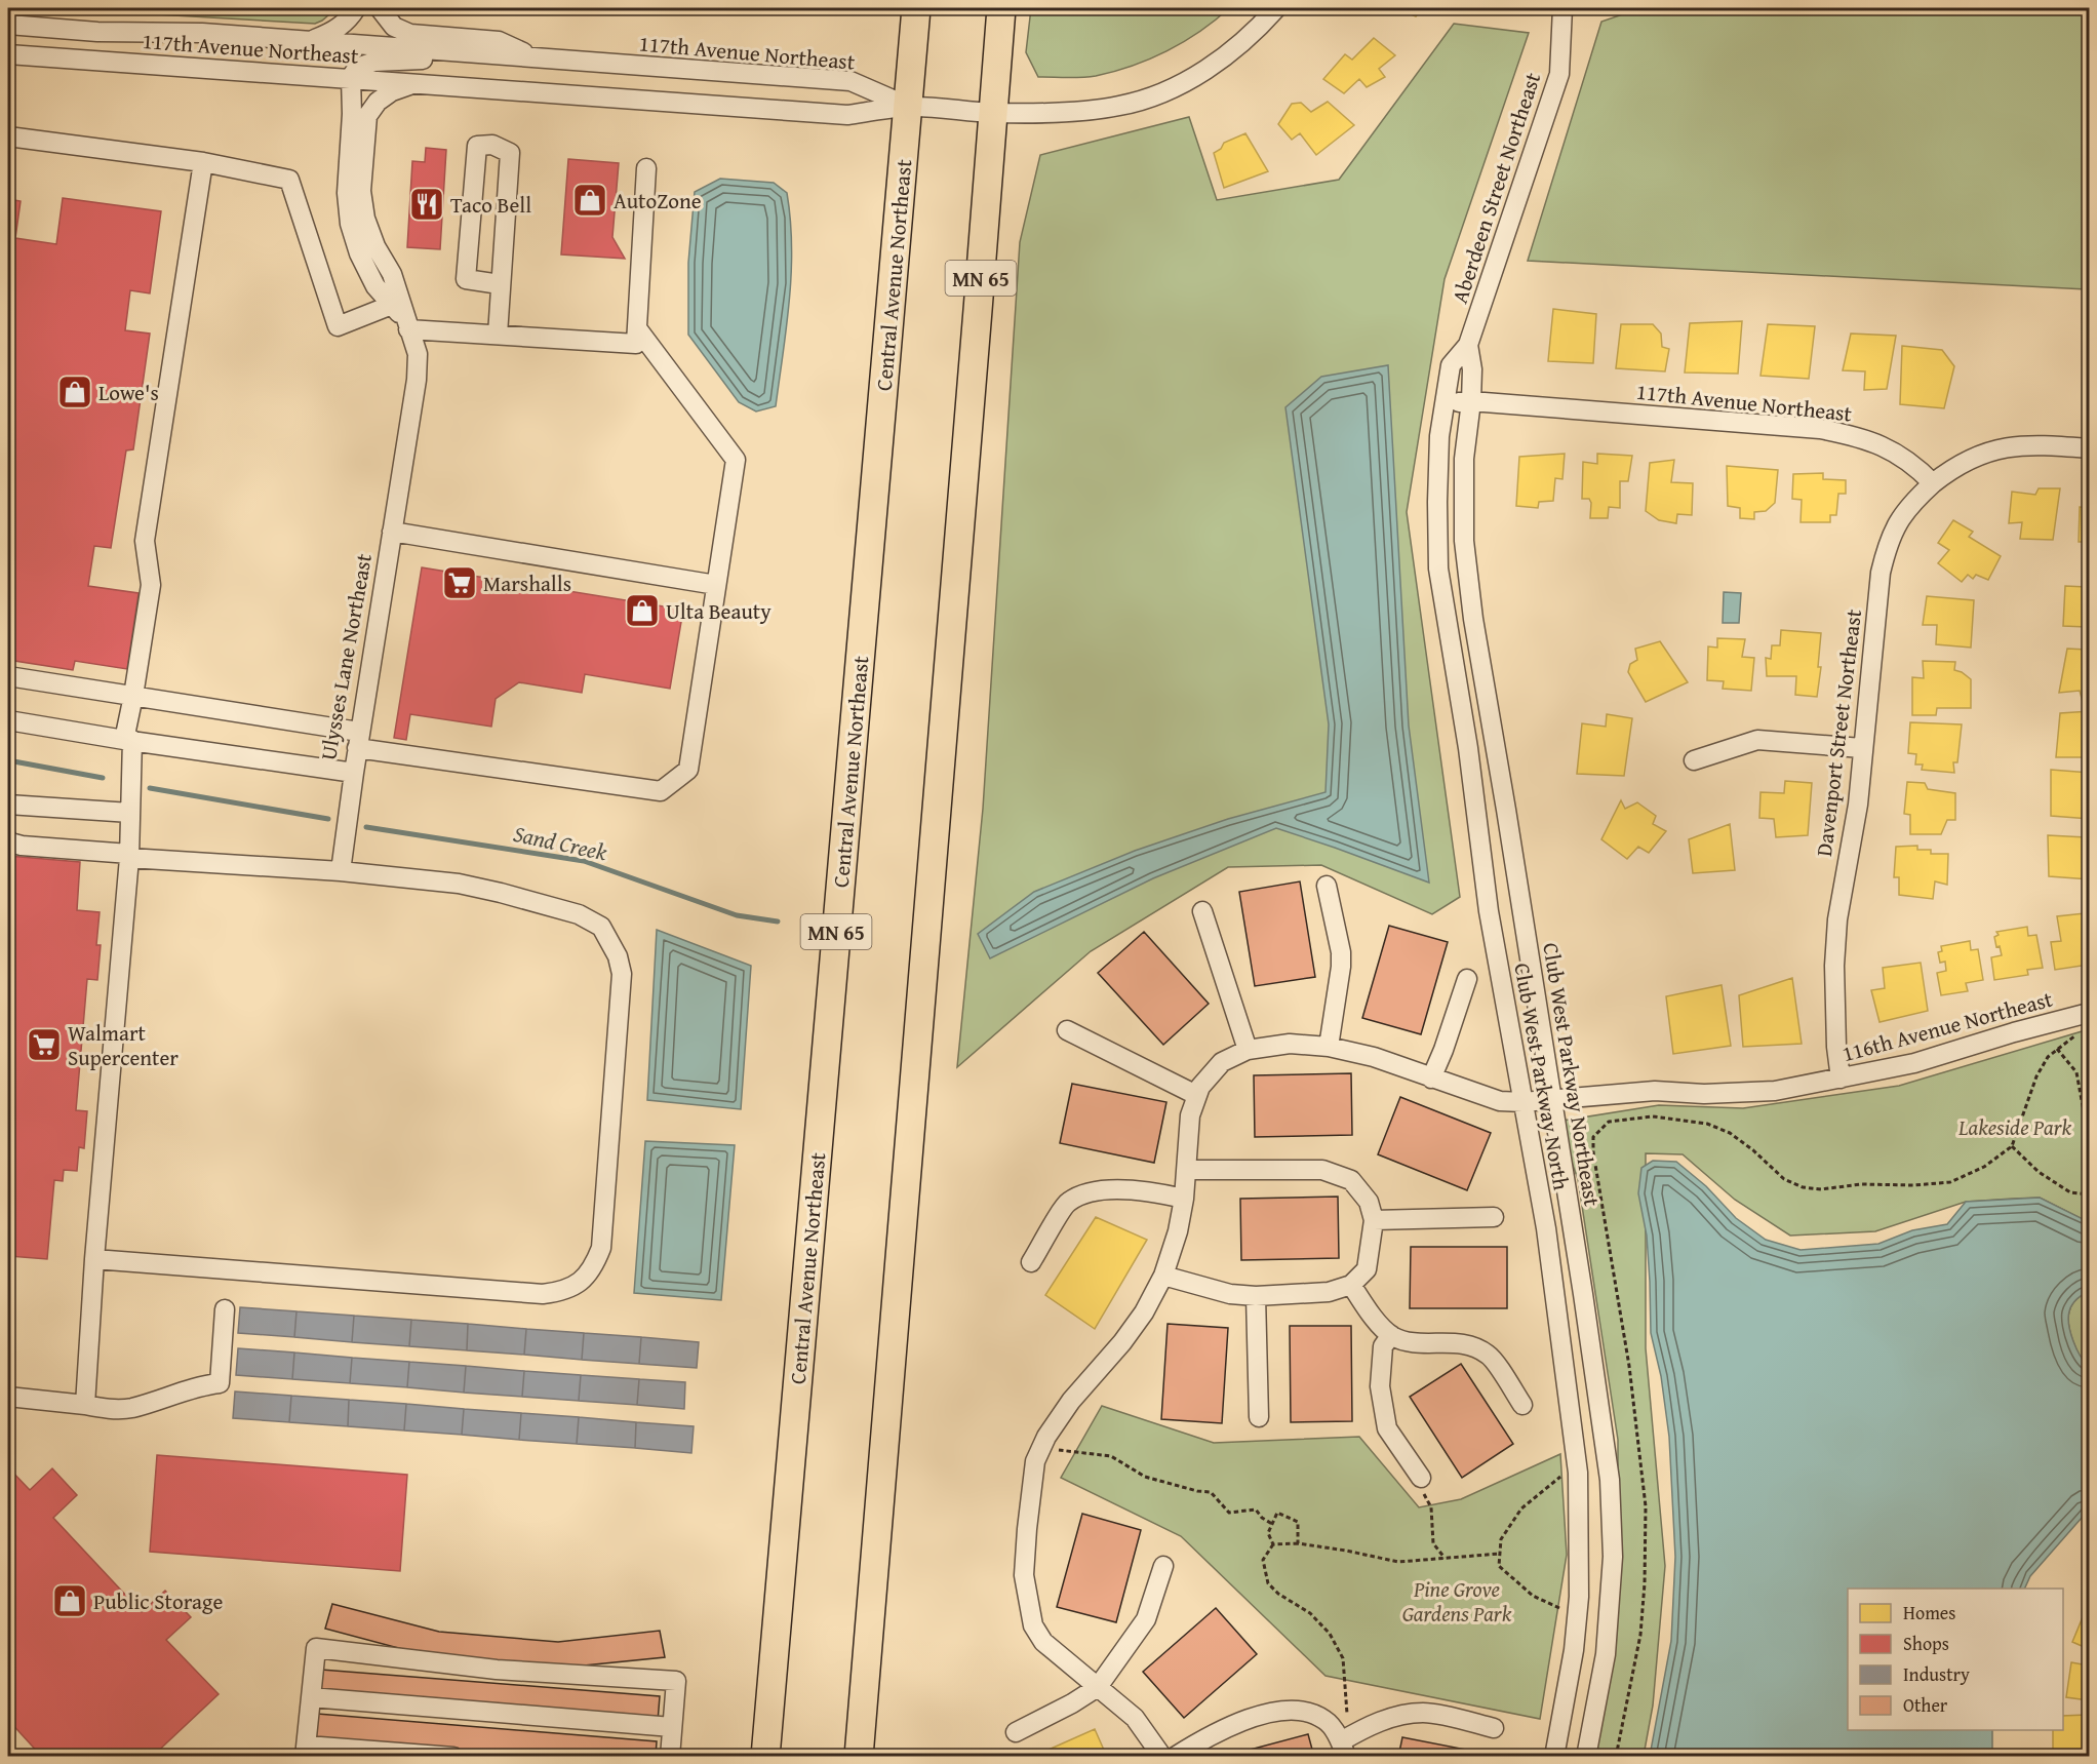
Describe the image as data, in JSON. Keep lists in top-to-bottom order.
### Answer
{
  "streets": {
    "highway": ["Central Avenue Northeast", "MN 65"],
    "street": [
      "117th Avenue Northeast",
      "Aberdeen Street Northeast",
      "Ulysses Lane Northeast",
      "Davenport Street Northeast",
      "116th Avenue Northeast",
      "Club West Parkway Northeast",
      "Club West Parkway North"
    ]
  },
  "crossings": [
    ["117th Avenue Northeast", "Aberdeen Street Northeast"],
    ["117th Avenue Northeast", "Central Avenue Northeast"],
    ["117th Avenue Northeast", "Ulysses Lane Northeast"],
    ["117th Avenue Northeast", "Davenport Street Northeast"],
    ["117th Avenue Northeast", "Club West Parkway Northeast"],
    ["117th Avenue Northeast", "Club West Parkway North"],
    ["Aberdeen Street Northeast", "Club West Parkway Northeast"],
    ["Aberdeen Street Northeast", "Club West Parkway North"],
    ["Davenport Street Northeast", "116th Avenue Northeast"],
    ["116th Avenue Northeast", "Club West Parkway Northeast"],
    ["116th Avenue Northeast", "Club West Parkway North"]
  ],
  "water": ["Sand Creek"],
  "parks": ["Lakeside Park", "Pine Grove Gardens Park"],
  "places": {
    "shop": [
      "AutoZone",
      "Lowe's",
      "Ulta Beauty",
      "Public Storage"
    ],
    "restaurant": ["Taco Bell"],
    "supermarket": ["Marshalls", "Walmart Supercenter"]
  },
  "legend": [
    "Homes",
    "Shops",
    "Industry",
    "Other"
  ]
}
